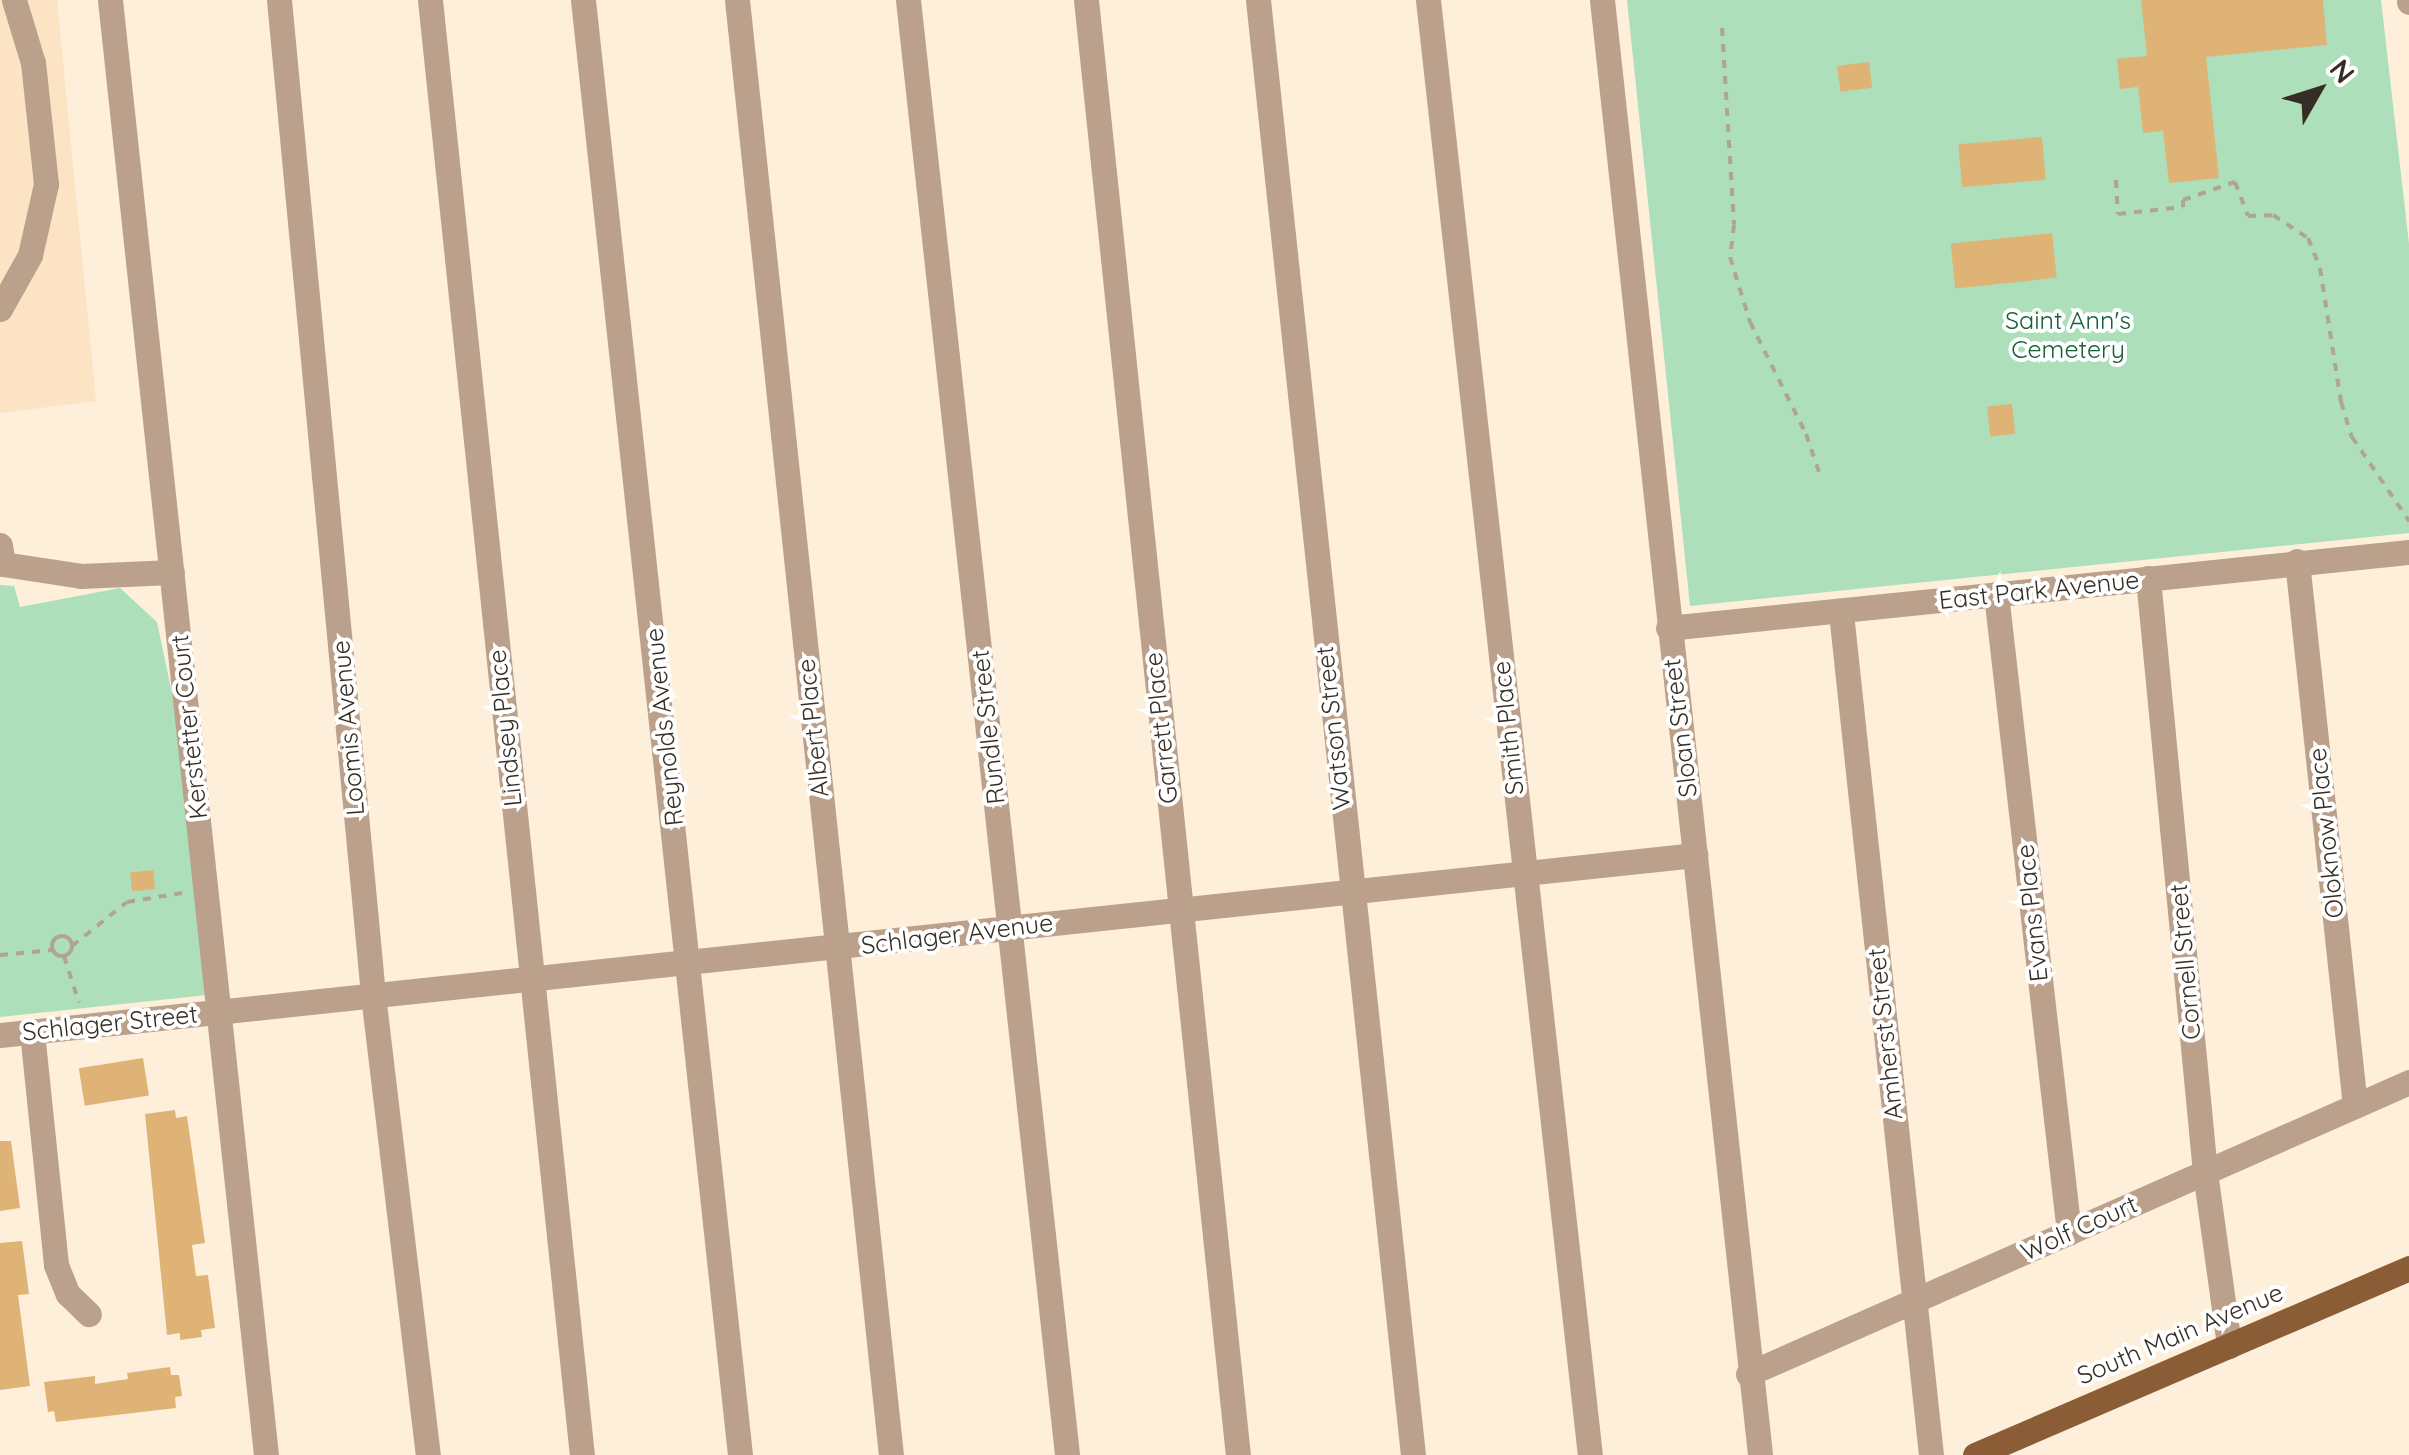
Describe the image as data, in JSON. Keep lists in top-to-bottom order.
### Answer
{
  "streets": {
    "main road": ["South Main Avenue"],
    "street": [
      "East Park Avenue",
      "Kerstetter Court",
      "Reynolds Avenue",
      "Rundle Street",
      "Loomis Avenue",
      "Lindsey Place",
      "Albert Place",
      "Garrett Place",
      "Watson Street",
      "Smith Place",
      "Sloan Street",
      "Oloknow Place",
      "Evans Place",
      "Schlager Avenue",
      "Cornell Street",
      "Schlager Street",
      "Amherst Street",
      "Wolf Court"
    ]
  },
  "crossings": [
    ["East Park Avenue", "Sloan Street"],
    ["East Park Avenue", "Oloknow Place"],
    ["East Park Avenue", "Evans Place"],
    ["East Park Avenue", "Cornell Street"],
    ["East Park Avenue", "Amherst Street"],
    ["Kerstetter Court", "Schlager Avenue"],
    ["Kerstetter Court", "Schlager Street"],
    ["Reynolds Avenue", "Schlager Avenue"],
    ["Rundle Street", "Schlager Avenue"],
    ["Loomis Avenue", "Schlager Avenue"],
    ["Lindsey Place", "Schlager Avenue"],
    ["Albert Place", "Schlager Avenue"],
    ["Garrett Place", "Schlager Avenue"],
    ["Watson Street", "Schlager Avenue"],
    ["Smith Place", "Schlager Avenue"],
    ["Sloan Street", "Schlager Avenue"],
    ["Sloan Street", "Wolf Court"],
    ["Oloknow Place", "Wolf Court"],
    ["Evans Place", "Wolf Court"],
    ["Schlager Avenue", "Schlager Street"],
    ["Cornell Street", "Wolf Court"],
    ["Cornell Street", "South Main Avenue"],
    ["Amherst Street", "Wolf Court"]
  ],
  "parks": ["Saint Ann's Cemetery"],
  "north": "top right"
}
